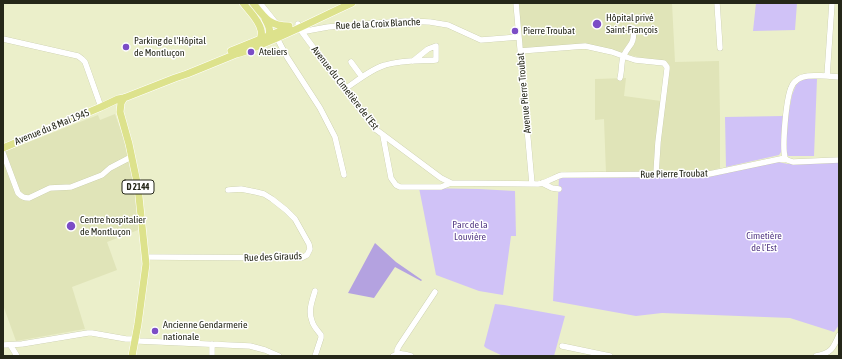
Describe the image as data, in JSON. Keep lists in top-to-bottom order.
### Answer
{
  "streets": {
    "main road": ["Avenue du 8 Mai 1945", "D 2144"],
    "street": [
      "Rue de la Croix Blanche",
      "Avenue du Cimetière de l'Est",
      "Avenue Pierre Troubat",
      "Rue Pierre Troubat",
      "Rue des Girauds"
    ]
  },
  "crossings": [
    ["Rue de la Croix Blanche", "Avenue du Cimetière de l'Est"],
    ["Rue de la Croix Blanche", "Avenue Pierre Troubat"],
    ["Rue de la Croix Blanche", "Avenue du 8 Mai 1945"],
    ["Avenue du Cimetière de l'Est", "Avenue Pierre Troubat"],
    ["Avenue du Cimetière de l'Est", "Avenue du 8 Mai 1945"],
    ["Avenue du Cimetière de l'Est", "Rue Pierre Troubat"],
    ["Avenue Pierre Troubat", "Rue Pierre Troubat"],
    ["Avenue du 8 Mai 1945", "D 2144"],
    ["D 2144", "Rue des Girauds"]
  ],
  "parks": ["Parc de la Louvière", "Cimetière de l’Est"],
  "places": [
    "Hôpital privé Saint-François",
    "Pierre Troubat",
    "Parking de l'Hôpital de Montluçon",
    "Ateliers",
    "Centre hospitalier de Montluçon",
    "Ancienne Gendarmerie nationale"
  ]
}
